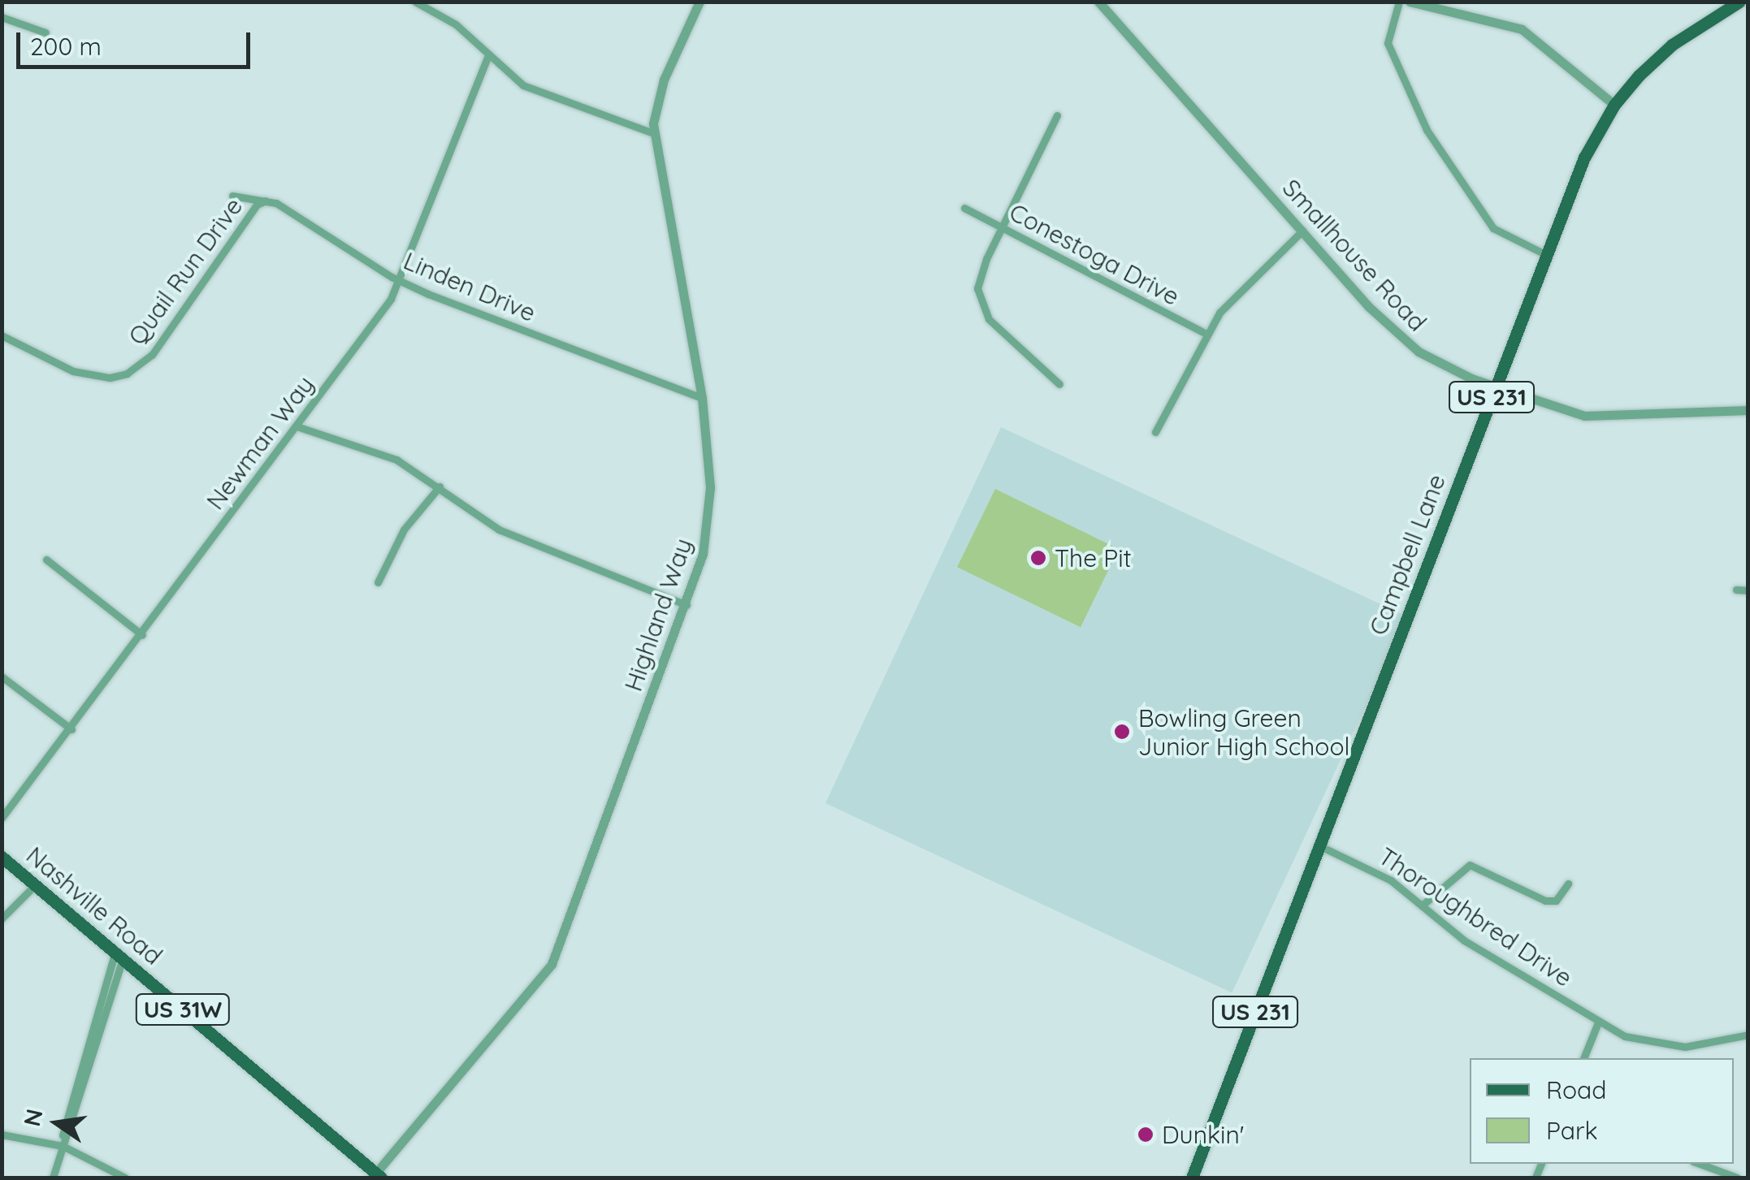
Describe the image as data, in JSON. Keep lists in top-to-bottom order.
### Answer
{
  "streets": {
    "main road": [
      "US 231",
      "Campbell Lane",
      "Nashville Road",
      "US 31W"
    ],
    "street": [
      "Conestoga Drive",
      "Smallhouse Road",
      "Quail Run Drive",
      "Linden Drive",
      "Newman Way",
      "Highland Way",
      "Thoroughbred Drive"
    ]
  },
  "crossings": [
    ["Smallhouse Road", "Campbell Lane"],
    ["Quail Run Drive", "Linden Drive"],
    ["Linden Drive", "Newman Way"],
    ["Linden Drive", "Highland Way"],
    ["Campbell Lane", "Thoroughbred Drive"],
    ["Highland Way", "Nashville Road"]
  ],
  "places": ["The Pit", "Bowling Green Junior High School", "Dunkin'"],
  "legend": ["Road", "Park"],
  "scale_bar": "200 m",
  "north": "left"
}
